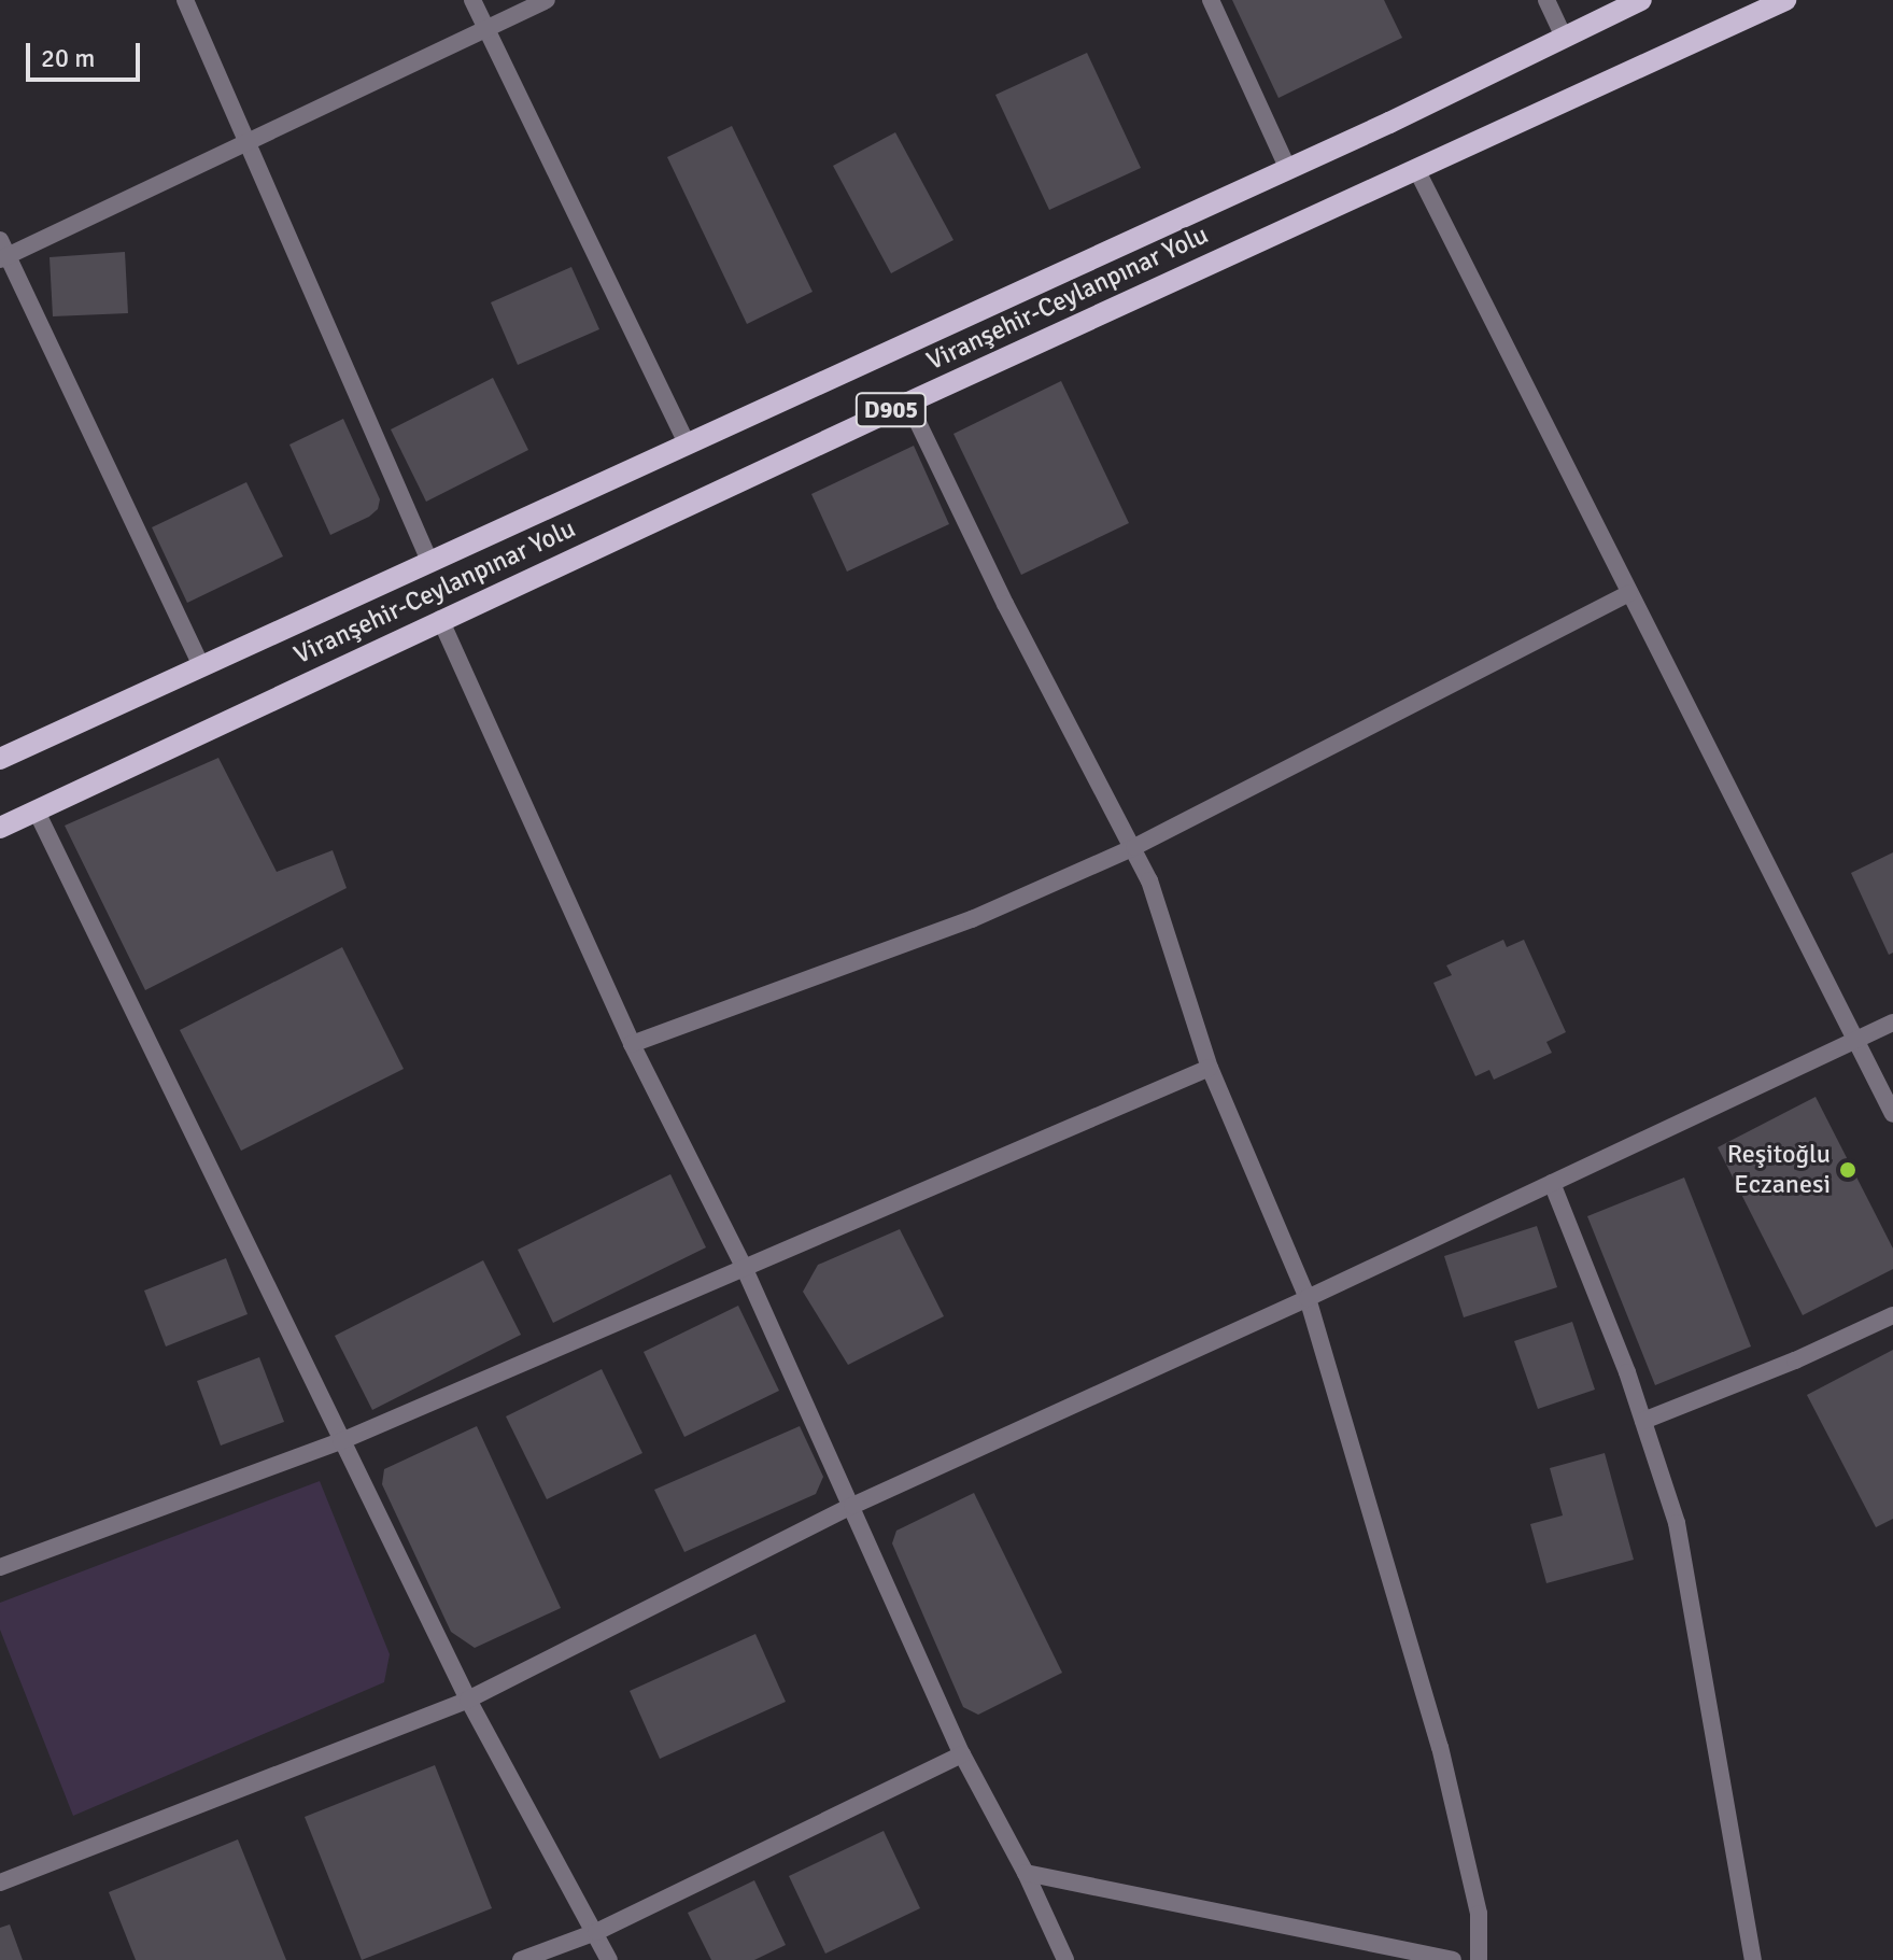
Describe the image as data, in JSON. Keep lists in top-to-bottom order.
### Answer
{
  "streets": {
    "main road": ["Viranşehir-Ceylanpınar Yolu", "D905"]
  },
  "places": ["Reşitoğlu Eczanesi"],
  "scale_bar": "20 m"
}
